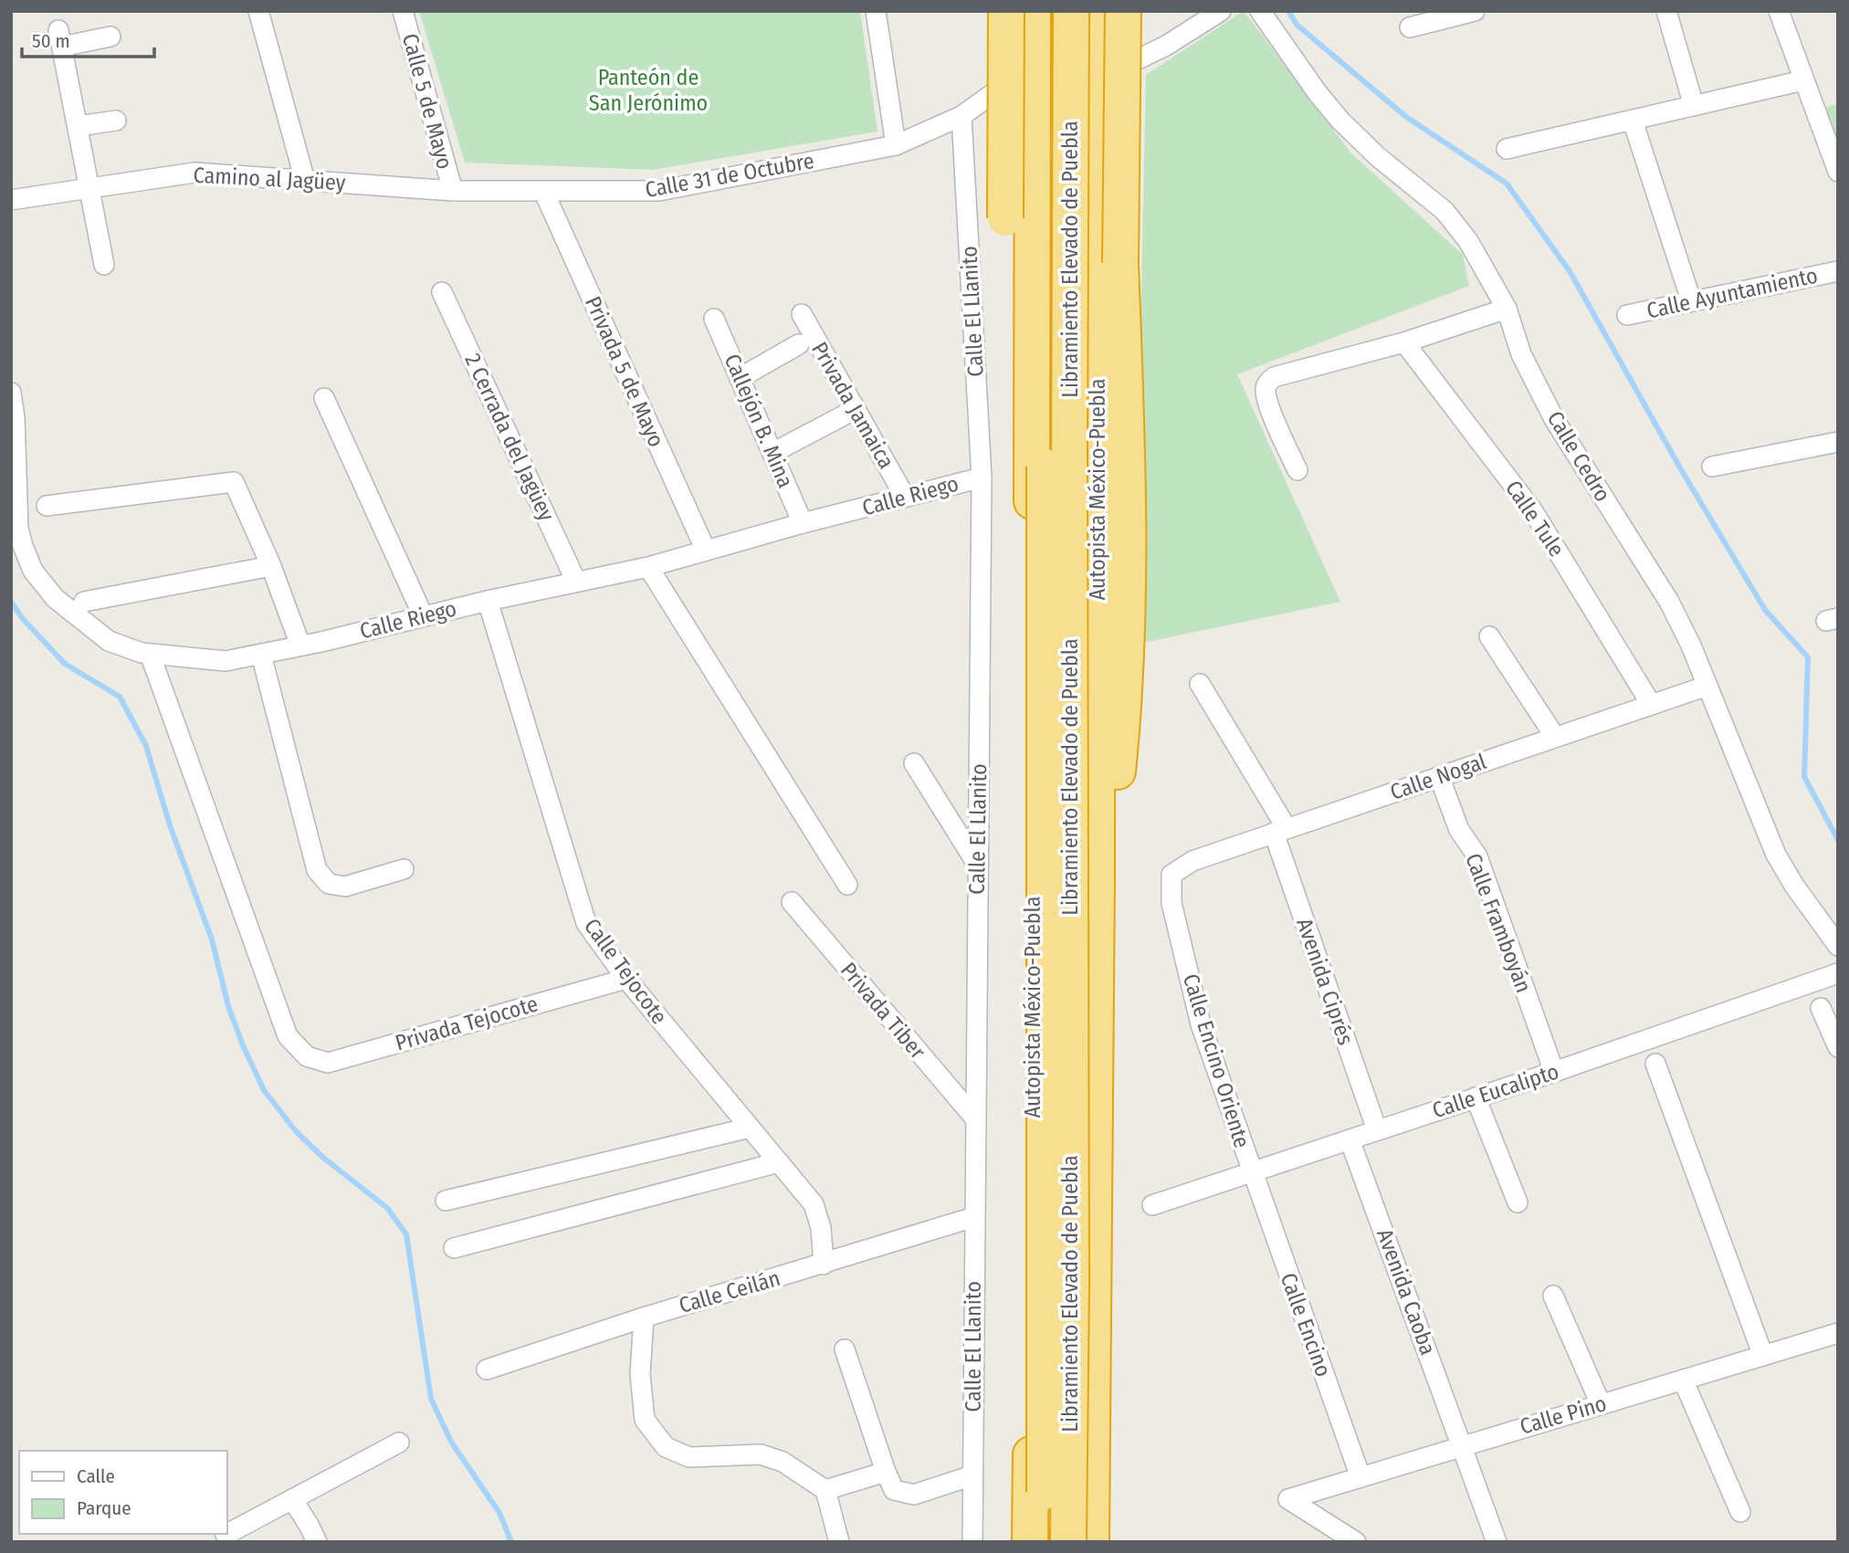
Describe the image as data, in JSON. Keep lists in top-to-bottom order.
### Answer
{
  "streets": {
    "highway": ["Libramiento Elevado de Puebla", "Autopista México-Puebla"],
    "street": [
      "Calle 5 de Mayo",
      "Calle 31 de Octubre",
      "Camino al Jagüey",
      "Calle Ayuntamiento",
      "Calle El Llanito",
      "Privada 5 de Mayo",
      "Privada Jamaica",
      "Callejón B. Mina",
      "2 Cerrada del Jagüey",
      "Calle Cedro",
      "Calle Riego",
      "Calle Tule",
      "Calle Nogal",
      "Calle Framboyán",
      "Calle Tejocote",
      "Avenida Ciprés",
      "Privada Tiber",
      "Privada Tejocote",
      "Calle Encino Oriente",
      "Calle Eucalipto",
      "Calle Ceilán",
      "Avenida Caoba",
      "Calle Encino",
      "Calle Pino"
    ]
  },
  "crossings": [
    ["Calle 5 de Mayo", "Calle 31 de Octubre"],
    ["Calle 5 de Mayo", "Camino al Jagüey"],
    ["Calle 31 de Octubre", "Camino al Jagüey"],
    ["Calle 31 de Octubre", "Calle El Llanito"],
    ["Calle 31 de Octubre", "Privada 5 de Mayo"],
    ["Calle El Llanito", "Calle Riego"],
    ["Calle El Llanito", "Privada Tiber"],
    ["Calle El Llanito", "Calle Ceilán"],
    ["Privada 5 de Mayo", "Calle Riego"],
    ["Privada Jamaica", "Calle Riego"],
    ["Callejón B. Mina", "Calle Riego"],
    ["2 Cerrada del Jagüey", "Calle Riego"],
    ["Calle Cedro", "Calle Nogal"],
    ["Calle Riego", "Calle Tejocote"],
    ["Calle Riego", "Privada Tejocote"],
    ["Calle Tule", "Calle Nogal"],
    ["Calle Nogal", "Calle Framboyán"],
    ["Calle Nogal", "Avenida Ciprés"],
    ["Calle Nogal", "Calle Encino Oriente"],
    ["Calle Framboyán", "Calle Eucalipto"],
    ["Calle Tejocote", "Privada Tejocote"],
    ["Calle Tejocote", "Calle Ceilán"],
    ["Avenida Ciprés", "Calle Eucalipto"],
    ["Calle Encino Oriente", "Calle Eucalipto"],
    ["Calle Encino Oriente", "Calle Encino"],
    ["Calle Eucalipto", "Avenida Caoba"],
    ["Calle Eucalipto", "Calle Encino"],
    ["Avenida Caoba", "Calle Pino"],
    ["Calle Encino", "Calle Pino"]
  ],
  "parks": ["Panteón de San Jerónimo"],
  "legend": ["Calle", "Parque"],
  "scale_bar": "50 m"
}
